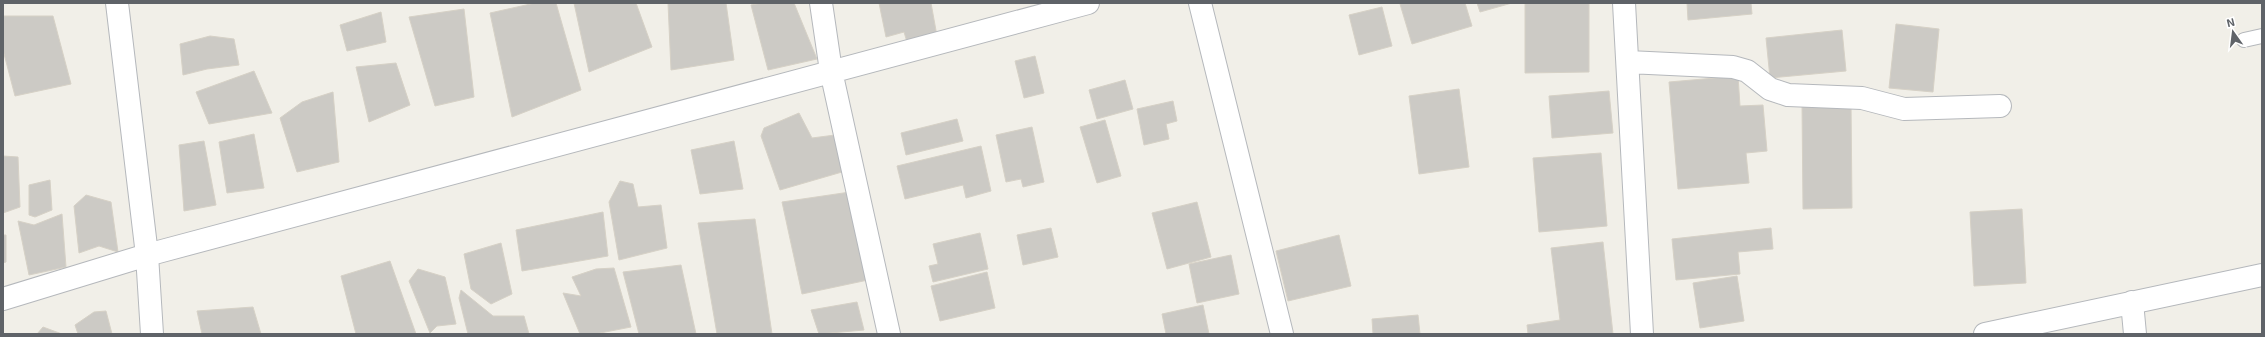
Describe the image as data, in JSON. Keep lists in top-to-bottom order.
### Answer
{
  "north": "top"
}
